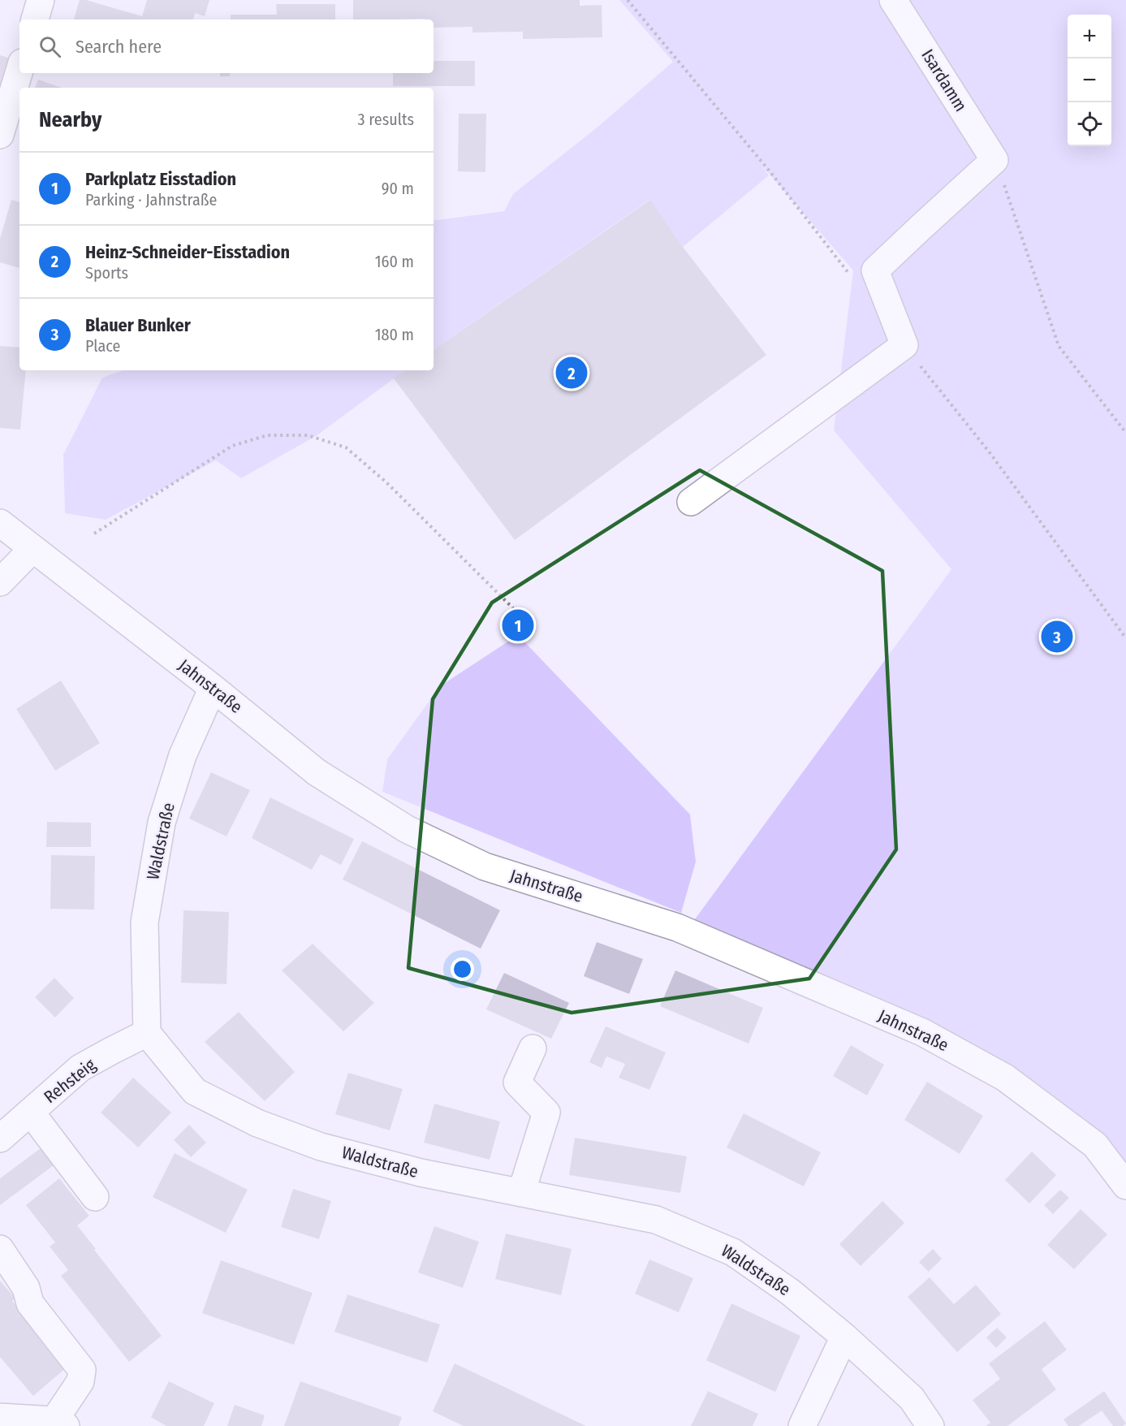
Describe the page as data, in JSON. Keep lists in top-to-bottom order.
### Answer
{
  "streets": {
    "street": [
      "Isardamm",
      "Jahnstraße",
      "Waldstraße",
      "Rehsteig"
    ]
  },
  "crossings": [
    ["Jahnstraße", "Waldstraße"],
    ["Waldstraße", "Rehsteig"]
  ],
  "page": {
    "map_buttons": ["+", "−"],
    "search": "Search here",
    "heading": ["Nearby", "3 results"],
    "list": [
      {
        "mark": "1",
        "name": "Parkplatz Eisstadion",
        "note": "Parking · Jahnstraße",
        "value": "90 m"
      },
      {
        "mark": "2",
        "name": "Heinz-Schneider-Eisstadion",
        "note": "Sports",
        "value": "160 m"
      },
      {
        "mark": "3",
        "name": "Blauer Bunker",
        "note": "Place",
        "value": "180 m"
      }
    ],
    "pins": ["2", "1", "3"]
  }
}
